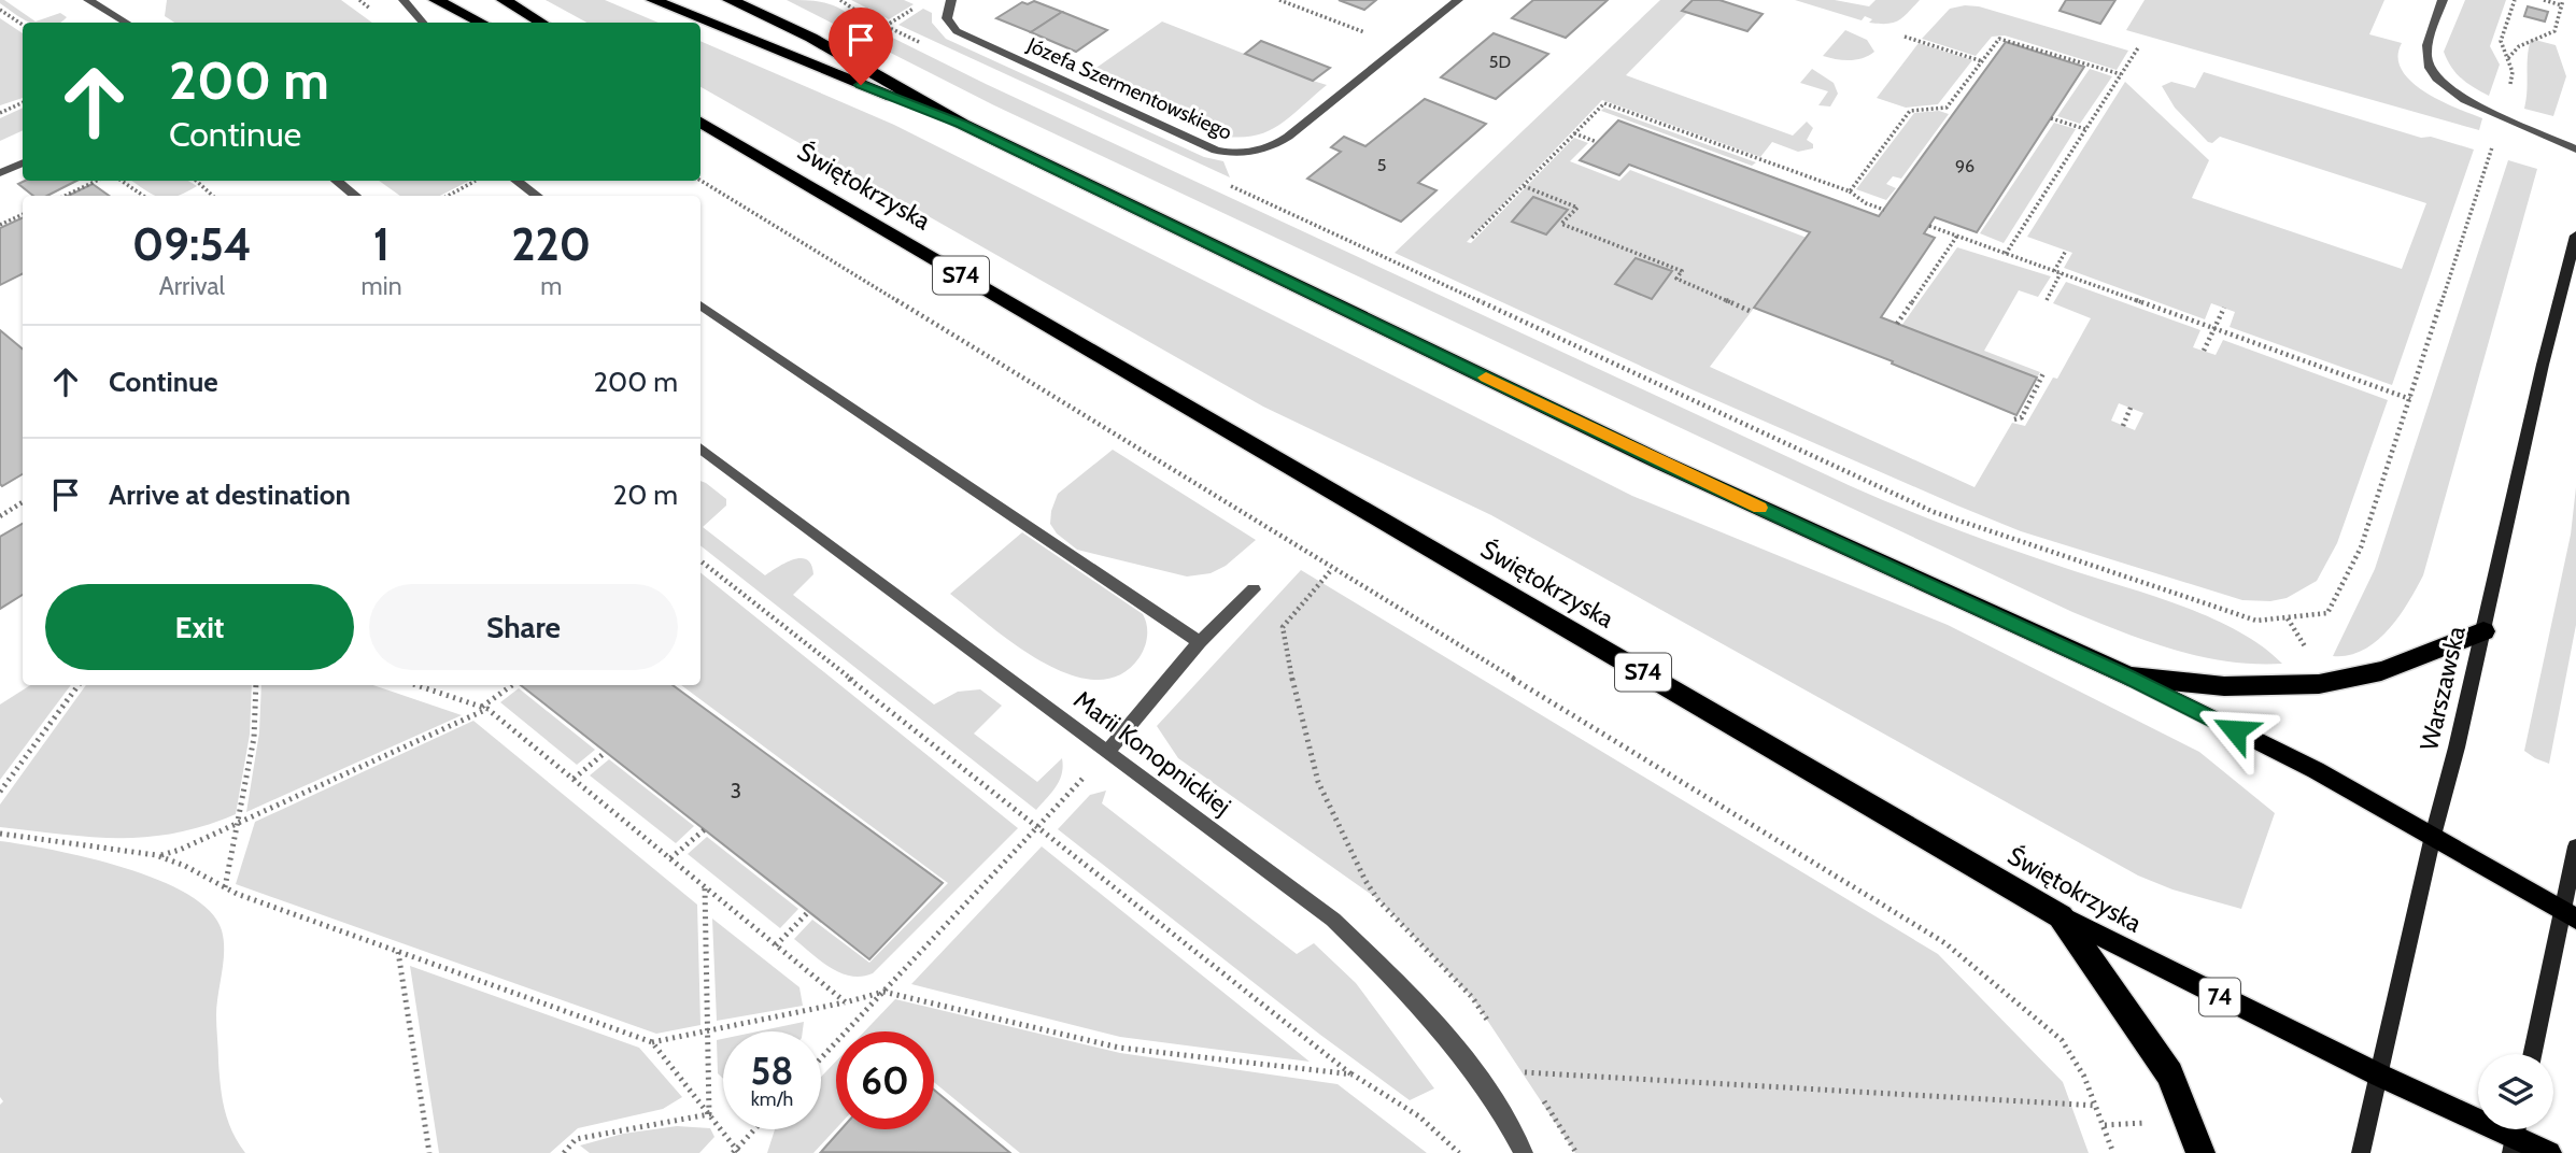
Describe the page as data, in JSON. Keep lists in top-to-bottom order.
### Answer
{
  "streets": {
    "highway": ["Świętokrzyska", "S74"],
    "main road": ["Warszawska", "74"],
    "street": ["Józefa Szermentowskiego", "Marii Konopnickiej"]
  },
  "crossings": [
    ["Świętokrzyska", "Warszawska"],
    ["Świętokrzyska", "74"],
    ["Warszawska", "74"]
  ],
  "house_numbers": [
    "5D",
    "5",
    "96",
    "3"
  ],
  "page": {
    "turn": ["200 m", "Continue"],
    "eta": [
      "09:54",
      "Arrival",
      "1",
      "min",
      "220",
      "m"
    ],
    "list": [
      {
        "name": "Continue",
        "value": "200 m"
      },
      {
        "name": "Arrive at destination",
        "value": "20 m"
      }
    ],
    "buttons": ["Exit", "Share"],
    "speed": "58 km/h",
    "limit": "60"
  }
}
